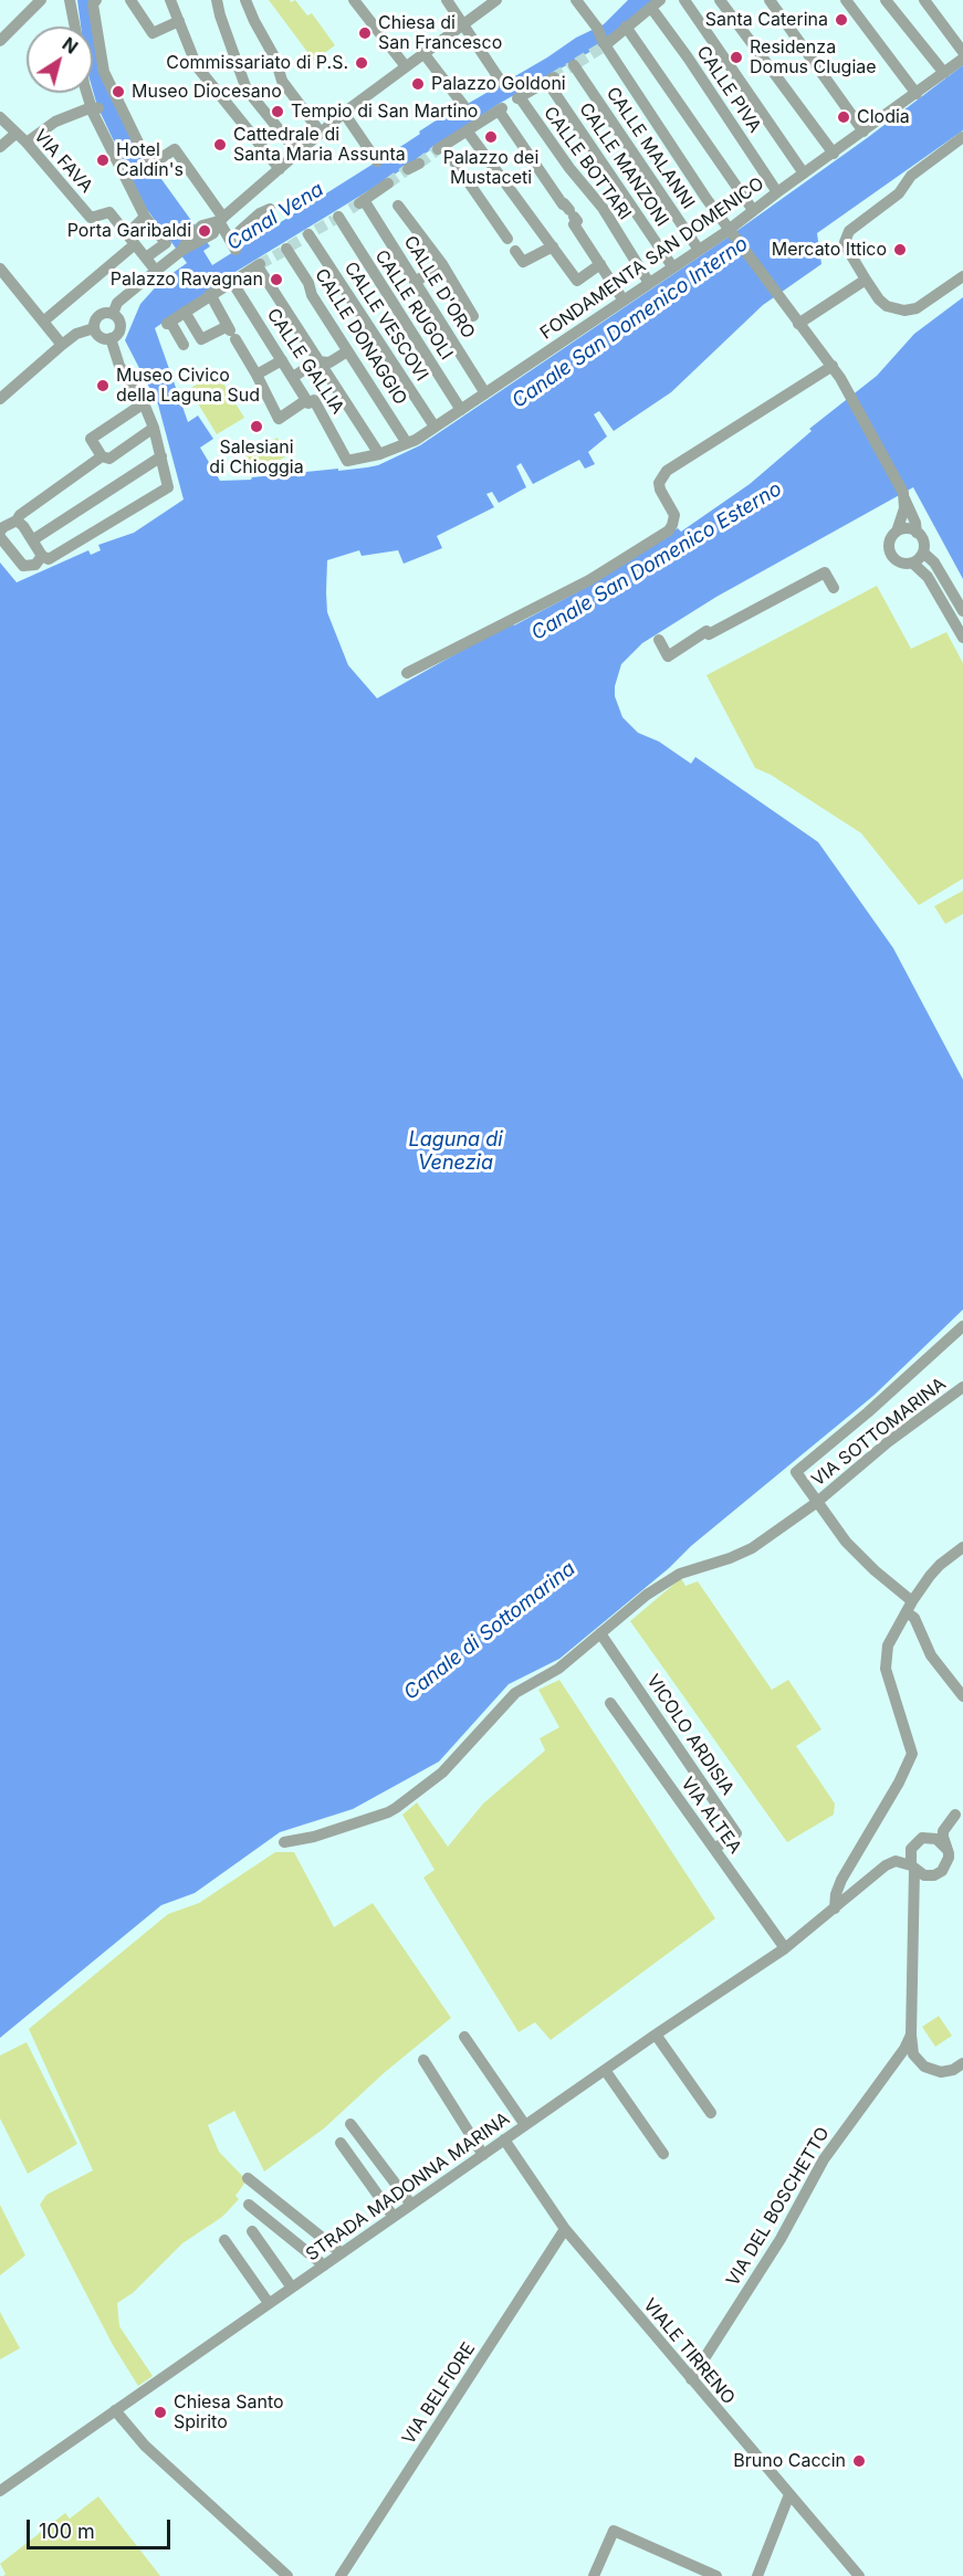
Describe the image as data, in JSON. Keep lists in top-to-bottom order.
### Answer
{
  "streets": {
    "street": [
      "CALLE PIVA",
      "CALLE MALANNI",
      "VIA FAVA",
      "CALLE BOTTARI",
      "CALLE MANZONI",
      "FONDAMENTA SAN DOMENICO",
      "CALLE D'ORO",
      "CALLE RUGOLI",
      "CALLE VESCOVI",
      "CALLE DONAGGIO",
      "CALLE GALLIA",
      "VIA SOTTOMARINA",
      "VICOLO ARDISIA",
      "VIA ALTEA",
      "STRADA MADONNA MARINA",
      "VIA DEL BOSCHETTO",
      "VIALE TIRRENO",
      "VIA BELFIORE"
    ]
  },
  "crossings": [
    ["CALLE PIVA", "FONDAMENTA SAN DOMENICO"],
    ["CALLE MALANNI", "FONDAMENTA SAN DOMENICO"],
    ["CALLE BOTTARI", "CALLE MANZONI"],
    ["CALLE BOTTARI", "FONDAMENTA SAN DOMENICO"],
    ["CALLE MANZONI", "FONDAMENTA SAN DOMENICO"],
    ["FONDAMENTA SAN DOMENICO", "CALLE D'ORO"],
    ["FONDAMENTA SAN DOMENICO", "CALLE RUGOLI"],
    ["FONDAMENTA SAN DOMENICO", "CALLE VESCOVI"],
    ["FONDAMENTA SAN DOMENICO", "CALLE DONAGGIO"],
    ["FONDAMENTA SAN DOMENICO", "CALLE GALLIA"],
    ["CALLE D'ORO", "CALLE RUGOLI"],
    ["VIA SOTTOMARINA", "VICOLO ARDISIA"],
    ["VICOLO ARDISIA", "VIA ALTEA"],
    ["VIA ALTEA", "STRADA MADONNA MARINA"],
    ["STRADA MADONNA MARINA", "VIA DEL BOSCHETTO"],
    ["STRADA MADONNA MARINA", "VIALE TIRRENO"],
    ["VIA DEL BOSCHETTO", "VIALE TIRRENO"],
    ["VIALE TIRRENO", "VIA BELFIORE"]
  ],
  "water": [
    "Canal Vena",
    "Canale San Domenico Interno",
    "Canale San Domenico Esterno",
    "Laguna di Venezia",
    "Canale di Sottomarina"
  ],
  "places": [
    "Santa Caterina",
    "Chiesa di San Francesco",
    "Residenza Domus Clugiae",
    "Commissariato di P.S.",
    "Palazzo Goldoni",
    "Museo Diocesano",
    "Tempio di San Martino",
    "Clodia",
    "Palazzo dei Mustaceti",
    "Cattedrale di Santa Maria Assunta",
    "Hotel Caldin's",
    "Porta Garibaldi",
    "Mercato Ittico",
    "Palazzo Ravagnan",
    "Museo Civico della Laguna Sud",
    "Salesiani di Chioggia",
    "Chiesa Santo Spirito",
    "Bruno Caccin"
  ],
  "scale_bar": "100 m",
  "north": "top right"
}
